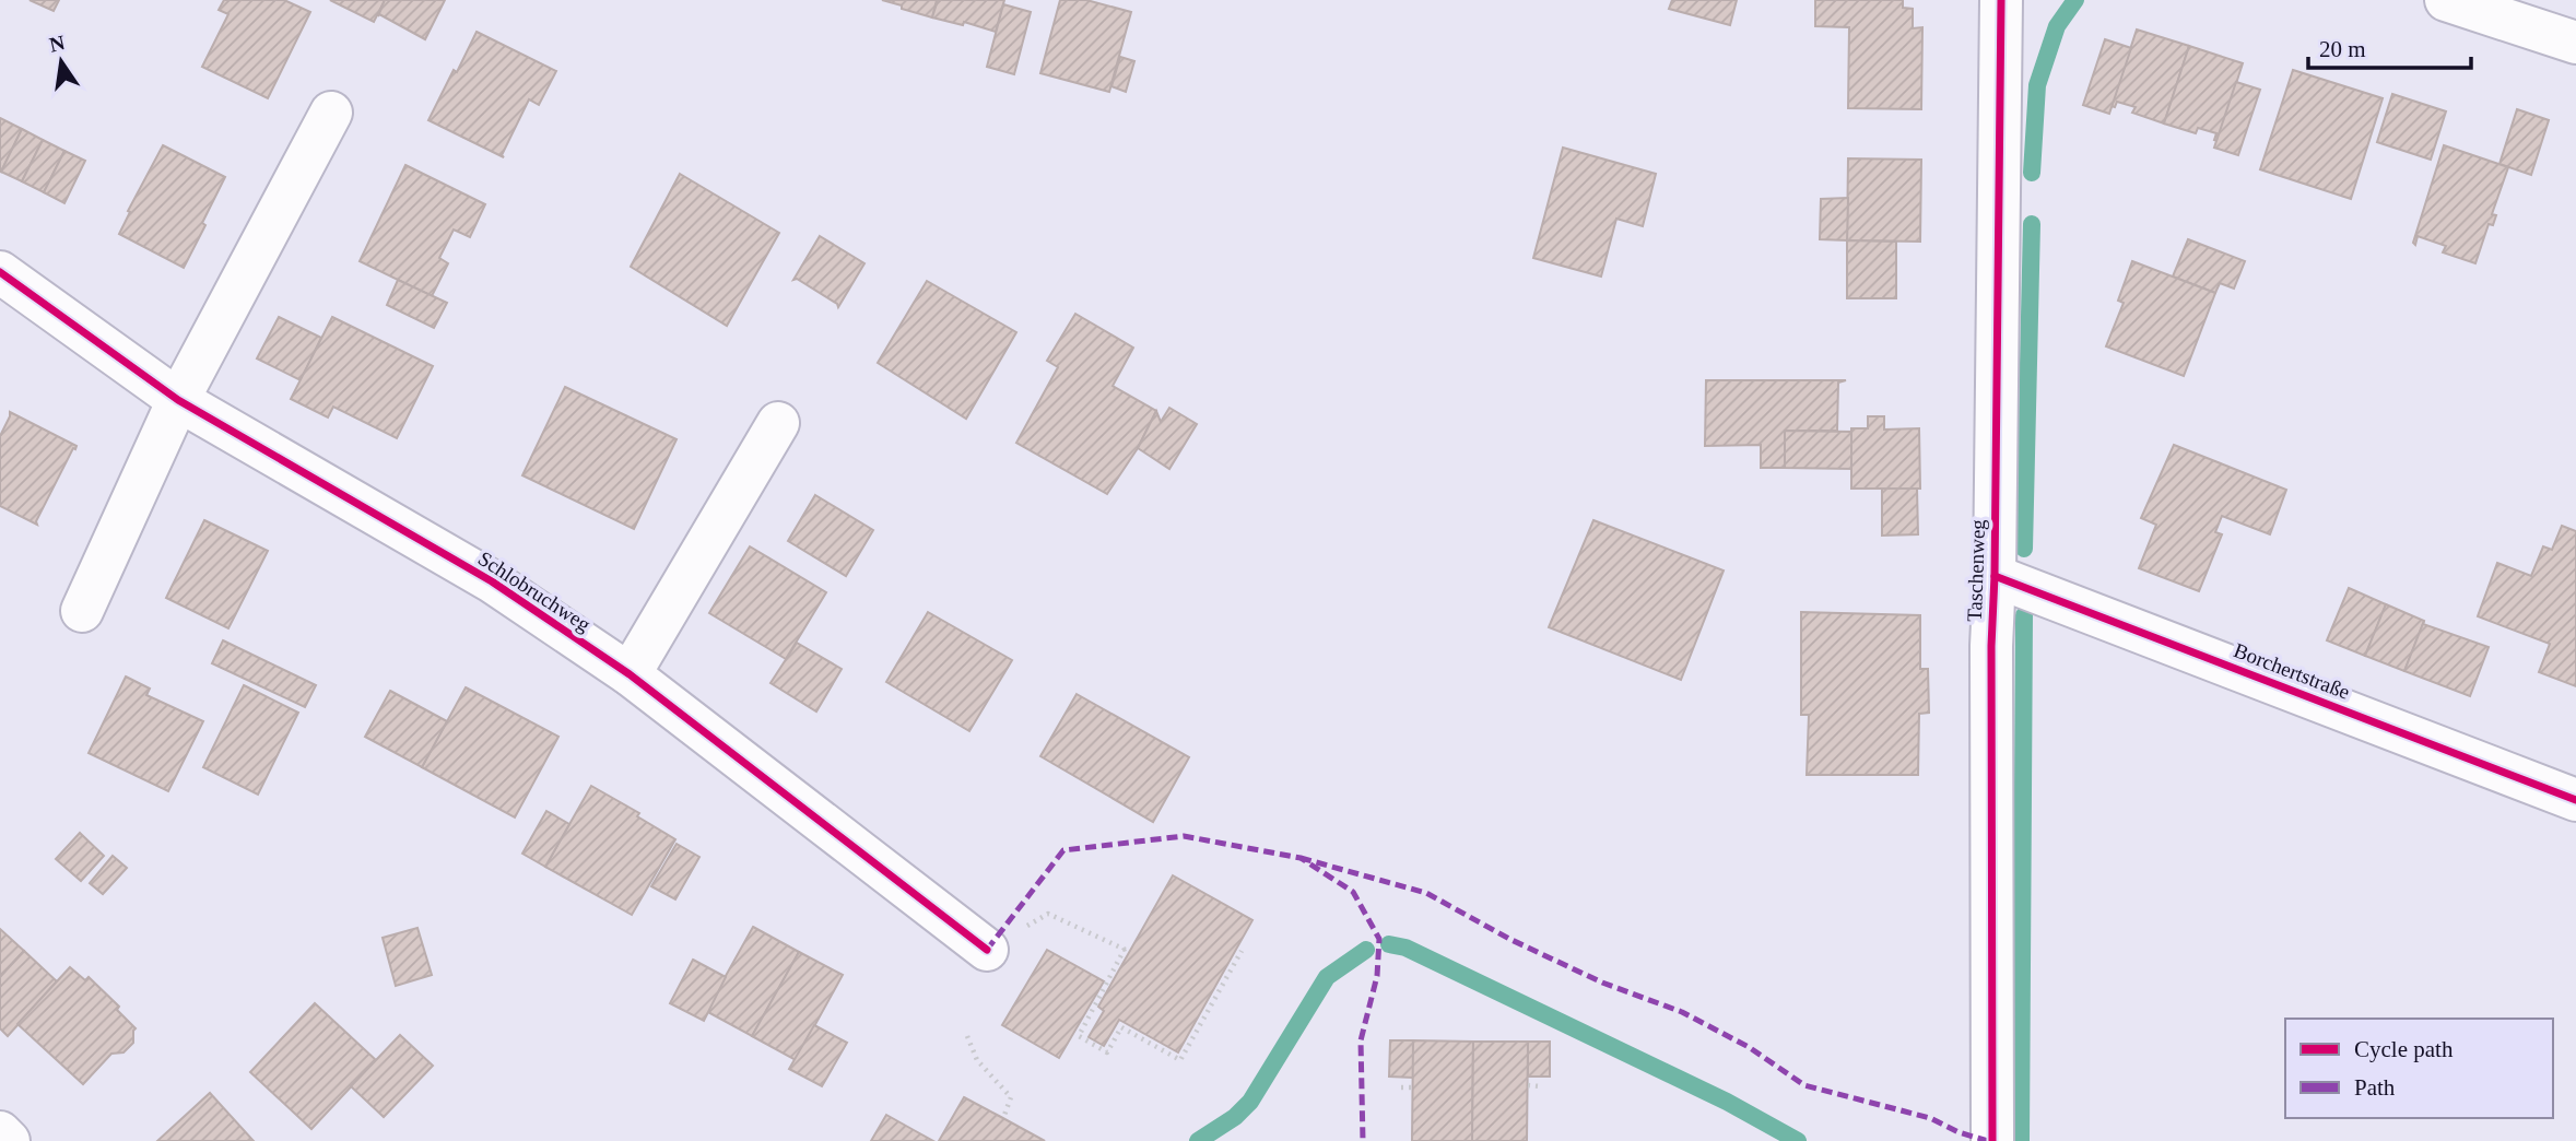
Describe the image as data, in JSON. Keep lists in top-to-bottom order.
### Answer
{
  "streets": {
    "street": ["Taschenweg", "Schlobruchweg", "Borchertstraße"]
  },
  "crossings": [
    ["Taschenweg", "Borchertstraße"]
  ],
  "legend": ["Cycle path", "Path"],
  "scale_bar": "20 m",
  "north": "top"
}
